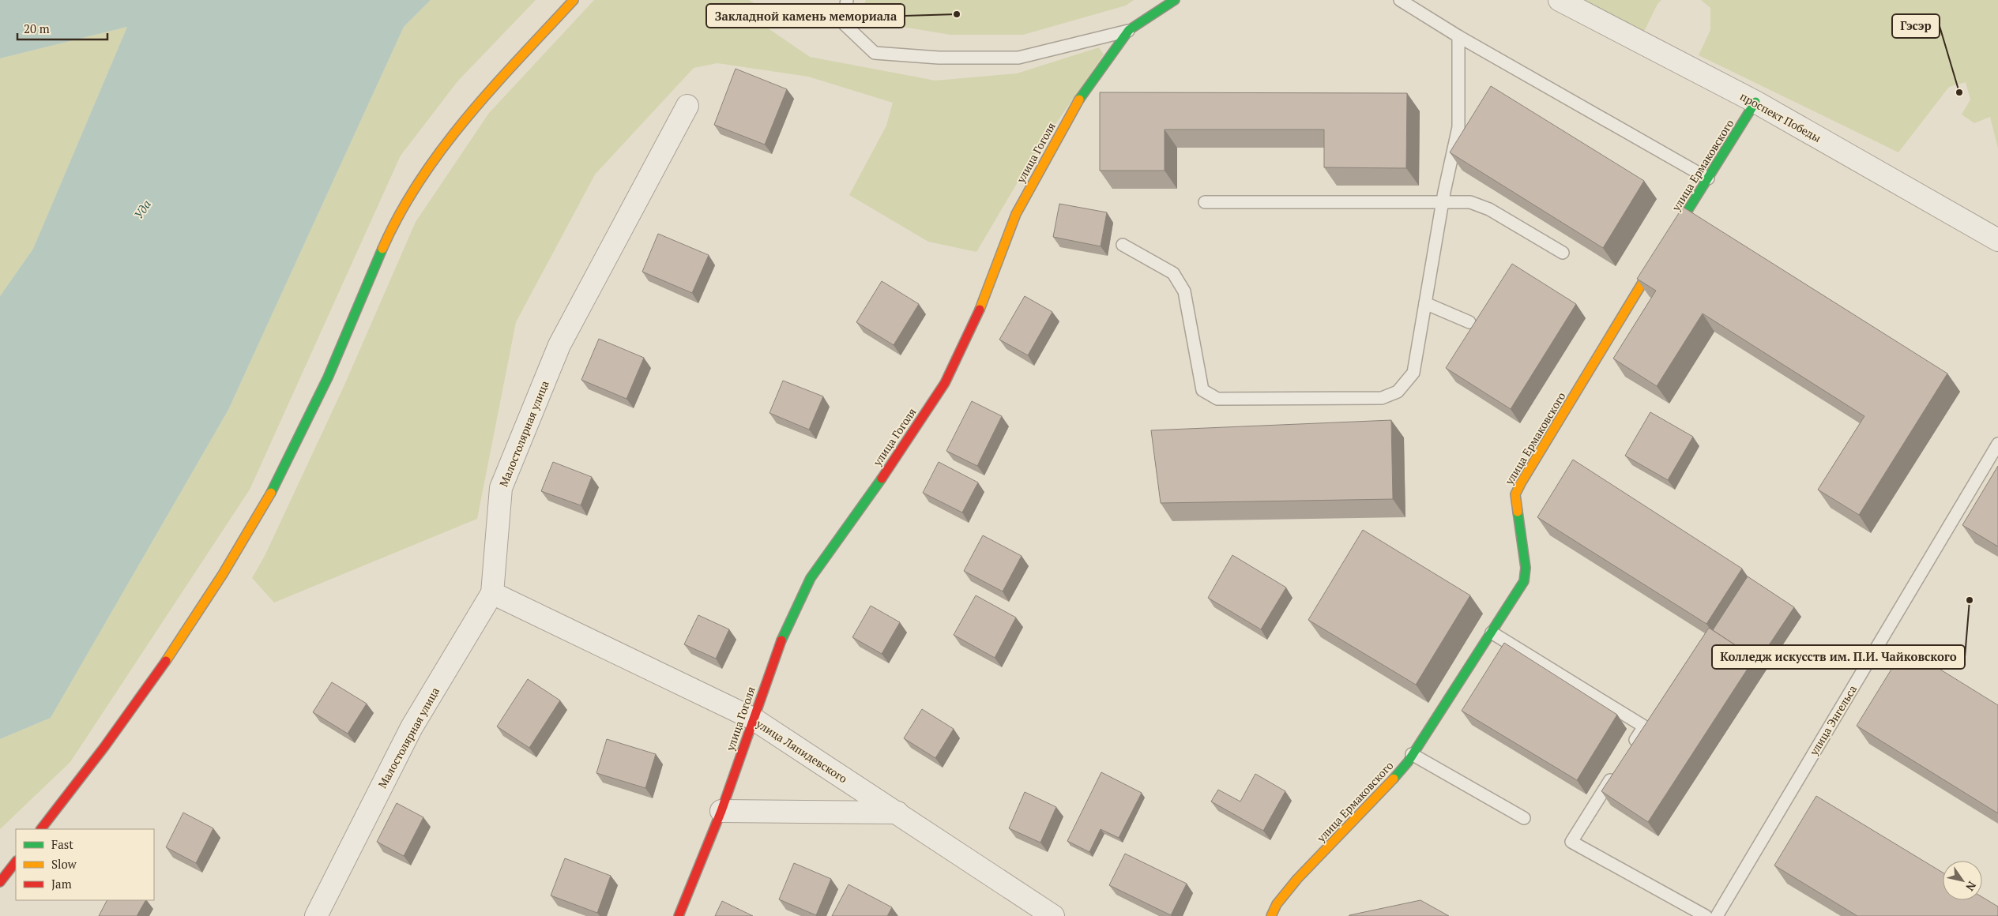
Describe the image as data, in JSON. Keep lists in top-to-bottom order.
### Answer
{
  "streets": {
    "street": [
      "проспект Победы",
      "улица Гоголя",
      "улица Ермаковского",
      "Малостолярная улица",
      "улица Ляпидевского"
    ],
    "lane": ["улица Энгельса"]
  },
  "crossings": [
    ["проспект Победы", "улица Ермаковского"],
    ["улица Гоголя", "улица Ляпидевского"],
    ["Малостолярная улица", "улица Ляпидевского"]
  ],
  "water": ["Уда"],
  "places": ["Закладной камень мемориала", "Гэсэр", "Колледж искусств им. П.И. Чайковского"],
  "legend": ["Fast", "Slow", "Jam"],
  "scale_bar": "20 m",
  "north": "bottom right"
}
